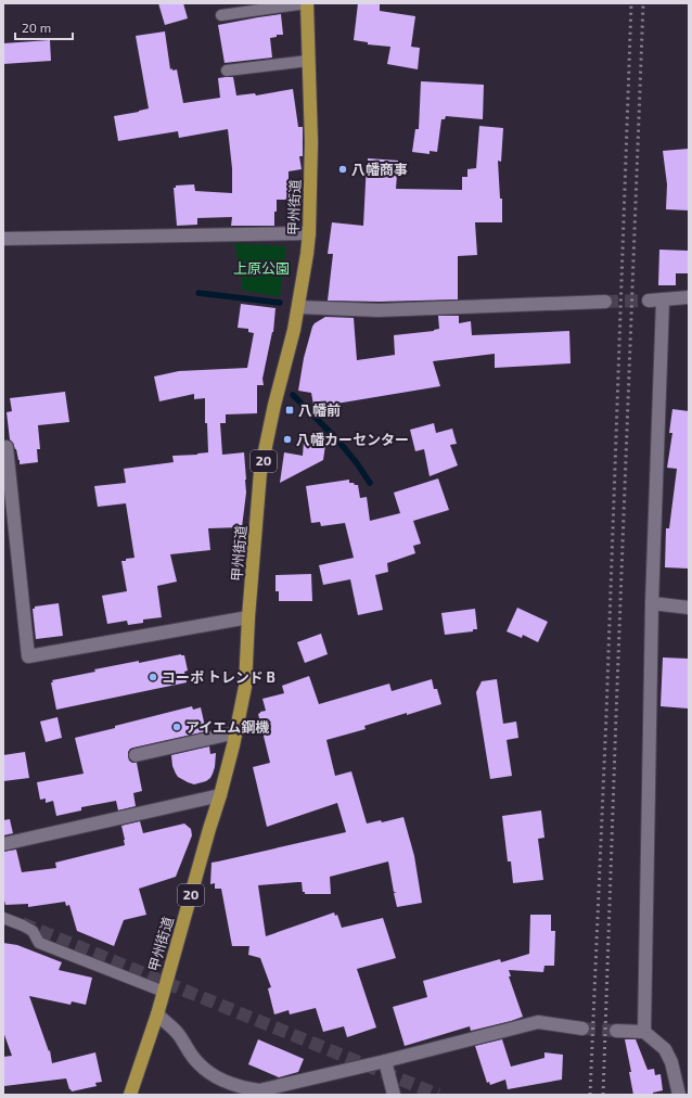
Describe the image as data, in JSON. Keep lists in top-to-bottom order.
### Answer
{
  "streets": {
    "highway": ["甲州街道", "20"]
  },
  "parks": ["上原公園"],
  "places": {
    "other": [
      "八幡商事",
      "八幡カーセンター",
      "コーポ トレンド B",
      "アイエム鋼機"
    ],
    "transit": ["八幡前"]
  },
  "scale_bar": "20 m"
}
